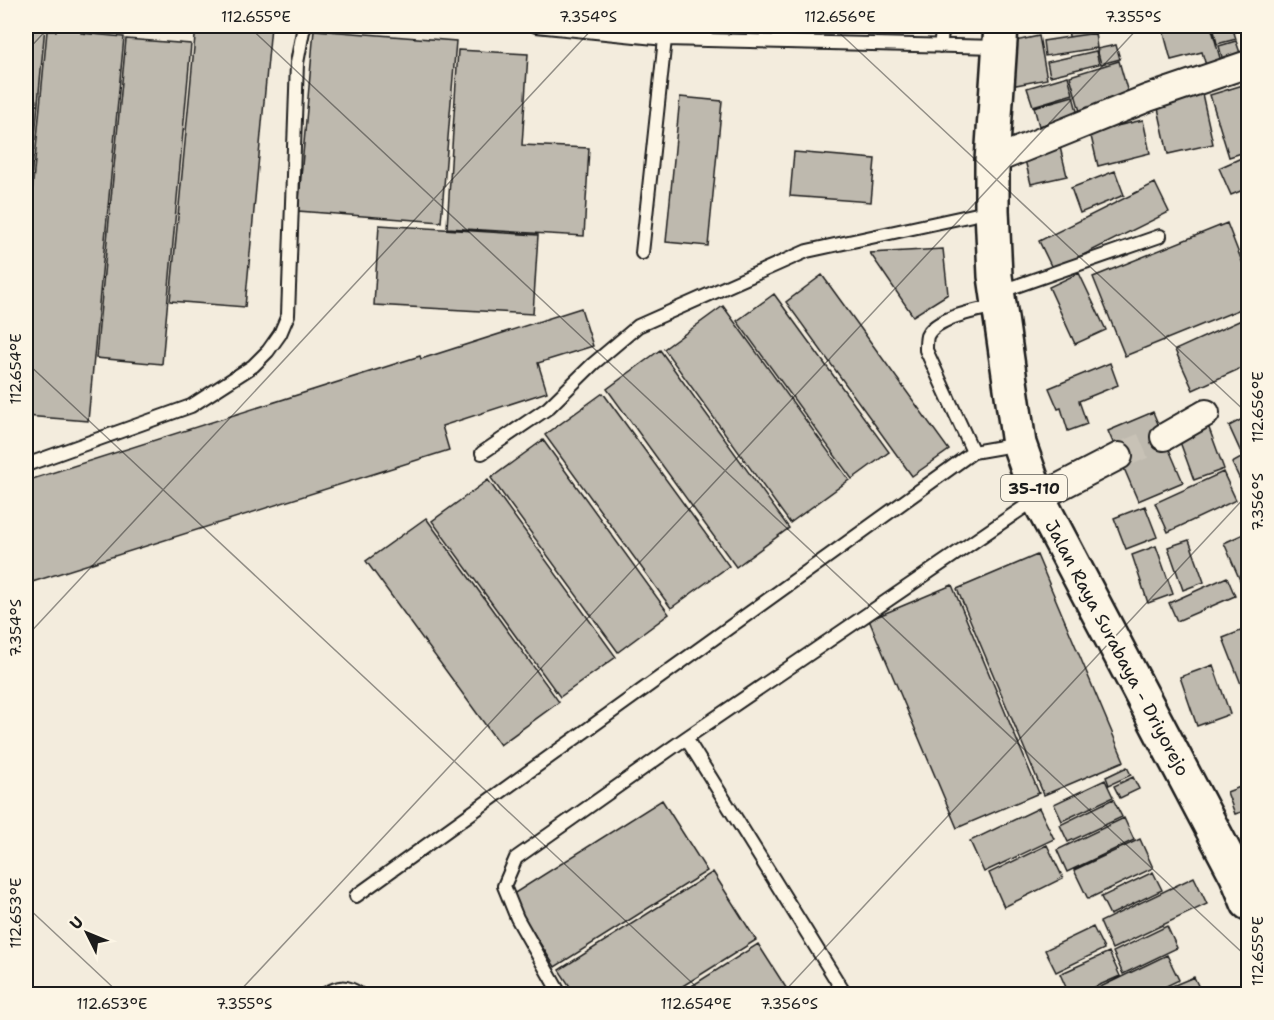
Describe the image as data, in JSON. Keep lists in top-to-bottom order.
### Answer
{
  "streets": {
    "main road": ["35-110", "Jalan Raya Surabaya - Driyorejo"]
  },
  "north": "top left",
  "coordinates": [
    "112.655°E",
    "7.354°S",
    "112.656°E",
    "7.355°S",
    "112.654°E",
    "7.356°S",
    "112.653°E"
  ]
}
